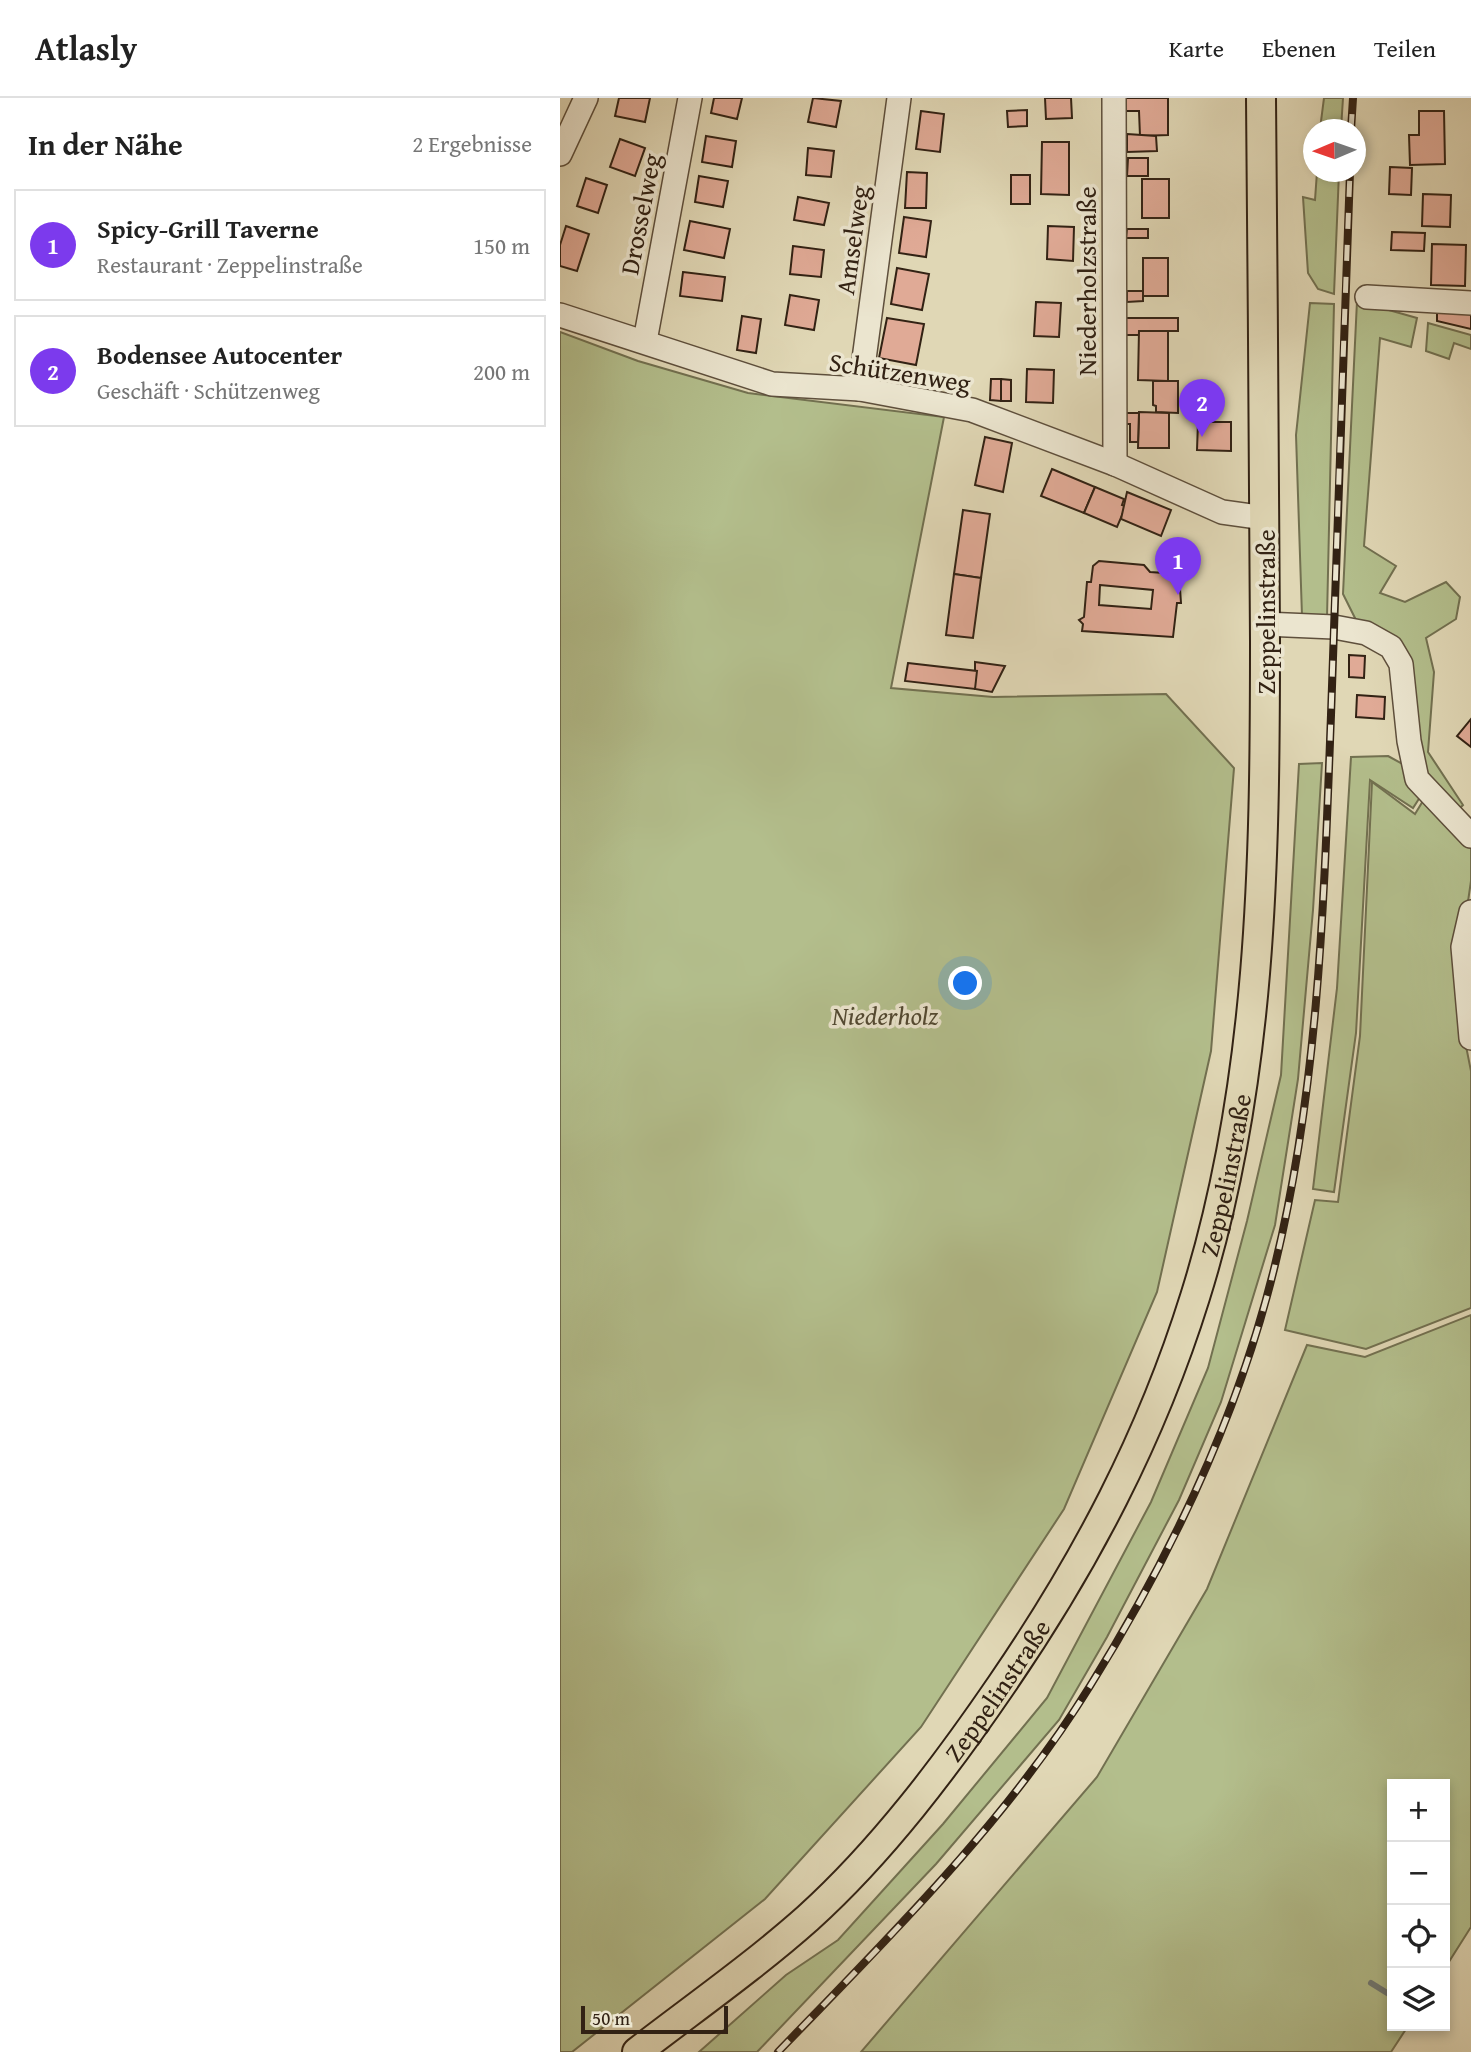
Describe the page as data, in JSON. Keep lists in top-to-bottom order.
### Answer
{
  "streets": {
    "main road": ["Zeppelinstraße"],
    "street": [
      "Drosselweg",
      "Amselweg",
      "Niederholzstraße",
      "Schützenweg"
    ]
  },
  "crossings": [
    ["Drosselweg", "Schützenweg"],
    ["Amselweg", "Schützenweg"],
    ["Niederholzstraße", "Schützenweg"],
    ["Schützenweg", "Zeppelinstraße"]
  ],
  "parks": ["Niederholz"],
  "scale_bar": "50 m",
  "north": "left",
  "page": {
    "header": "Atlasly",
    "nav": ["Karte", "Ebenen", "Teilen"],
    "heading": ["In der Nähe", "2 Ergebnisse"],
    "list": [
      {
        "mark": "1",
        "name": "Spicy-Grill Taverne",
        "note": "Restaurant · Zeppelinstraße",
        "value": "150 m"
      },
      {
        "mark": "2",
        "name": "Bodensee Autocenter",
        "note": "Geschäft · Schützenweg",
        "value": "200 m"
      }
    ],
    "pins": ["2", "1"],
    "map_buttons": ["+", "−"],
    "scale": "50 m"
  }
}
